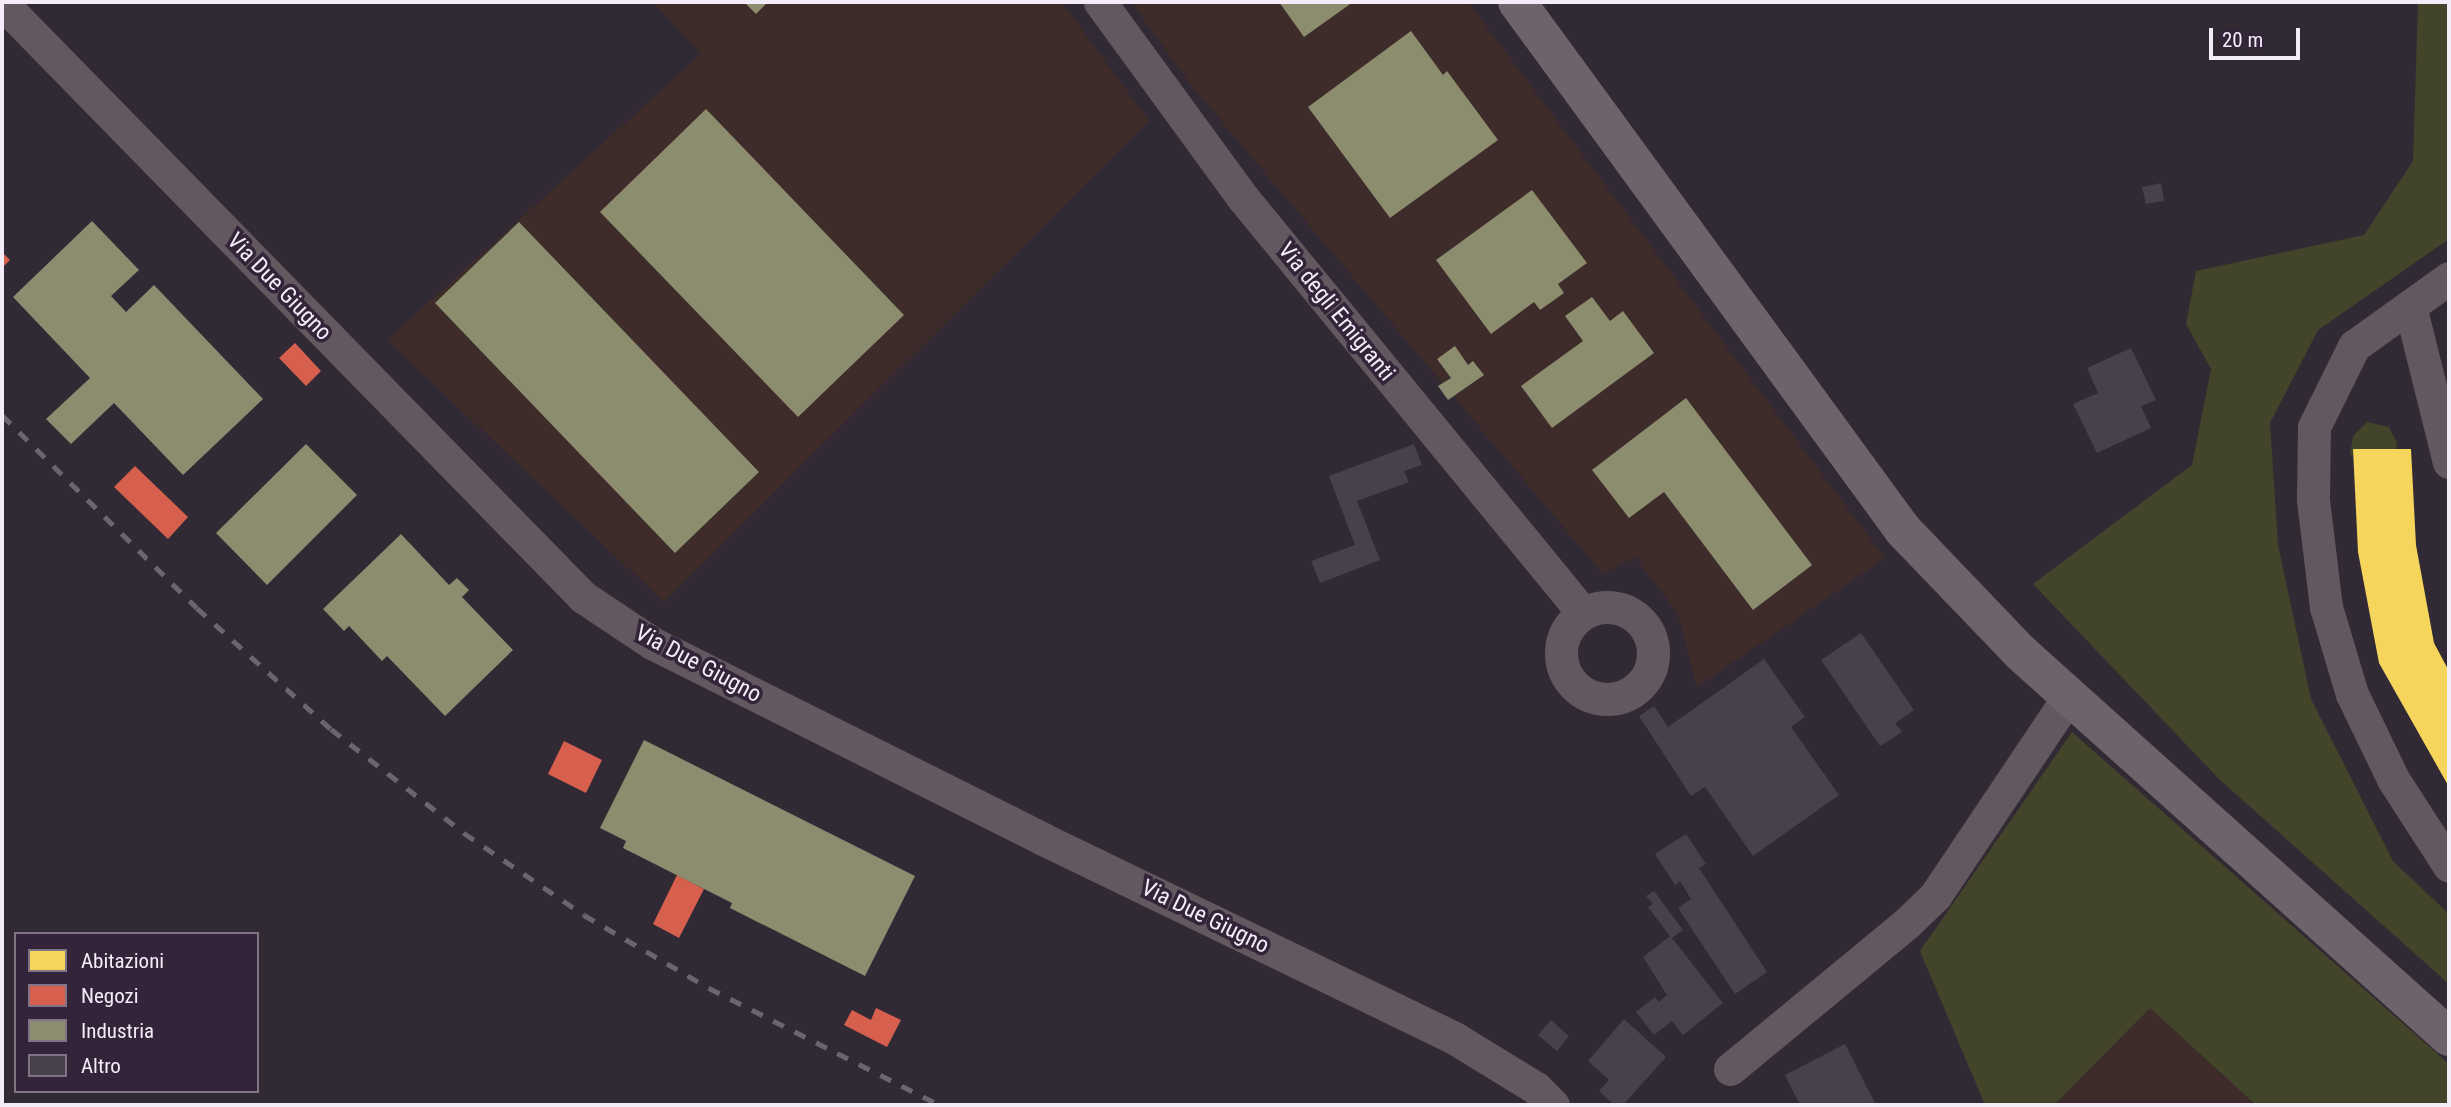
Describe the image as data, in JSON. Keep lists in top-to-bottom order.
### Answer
{
  "streets": {
    "street": ["Via Due Giugno", "Via degli Emigranti"]
  },
  "legend": [
    "Abitazioni",
    "Negozi",
    "Industria",
    "Altro"
  ],
  "scale_bar": "20 m"
}
